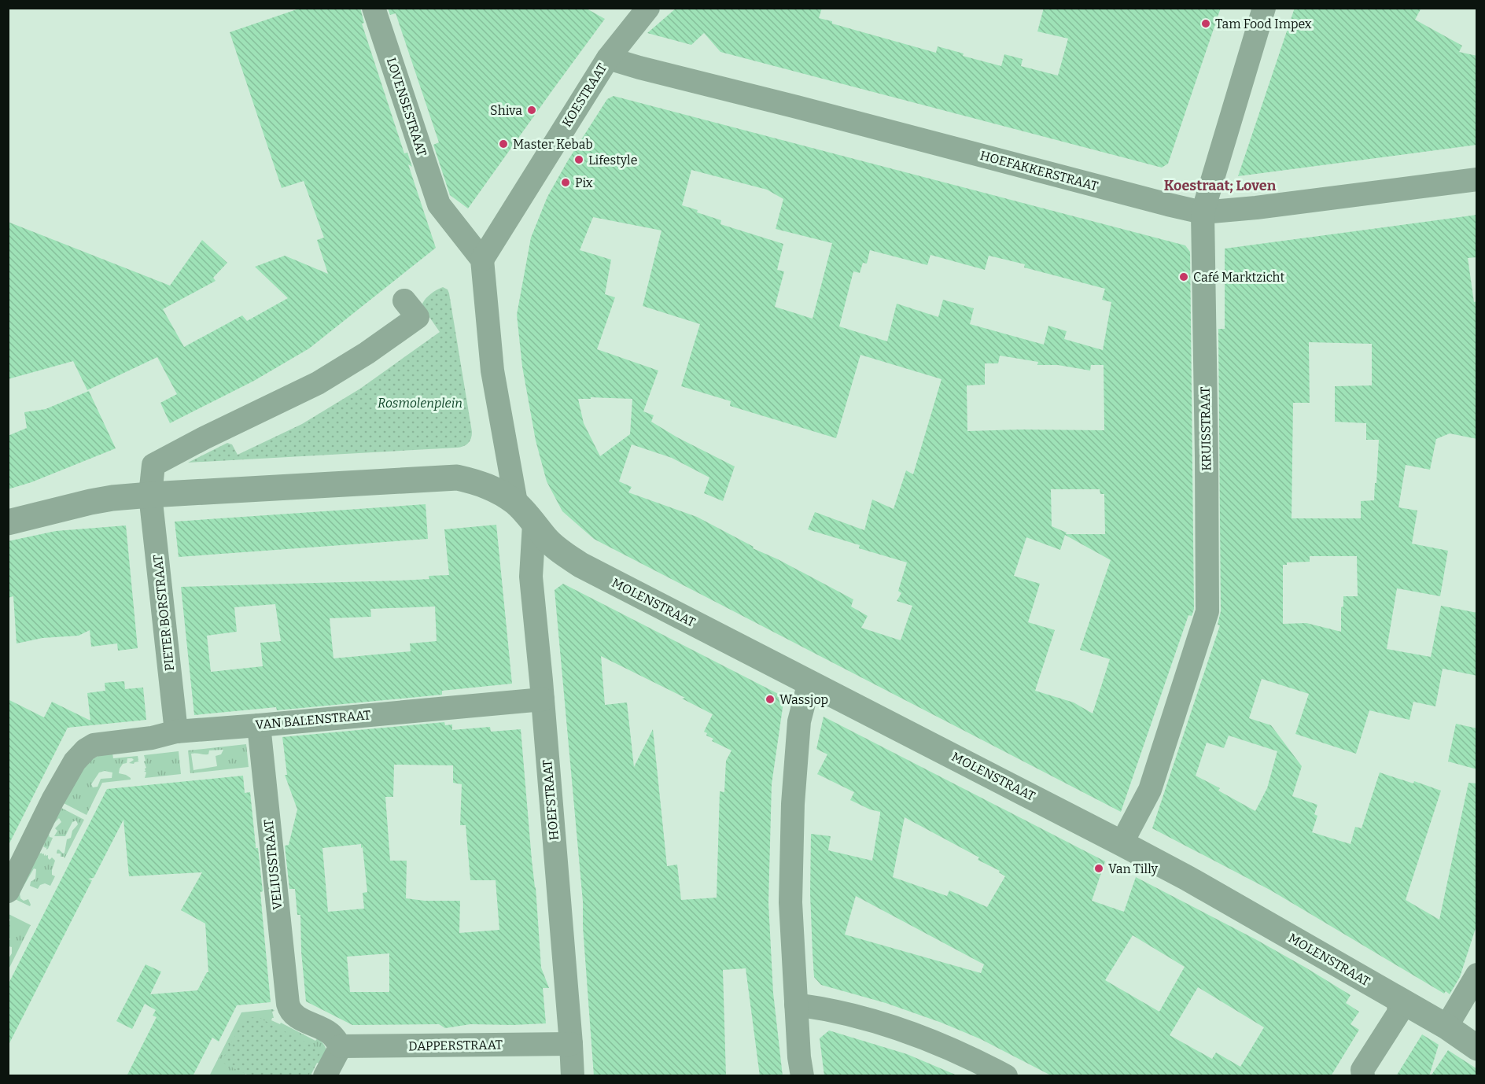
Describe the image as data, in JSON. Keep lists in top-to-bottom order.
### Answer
{
  "streets": {
    "street": [
      "KOESTRAAT",
      "LOVENSESTRAAT",
      "HOEFAKKERSTRAAT",
      "KRUISSTRAAT",
      "MOLENSTRAAT",
      "PIETER BORSTRAAT",
      "VAN BALENSTRAAT",
      "HOEFSTRAAT",
      "VELIUSSTRAAT",
      "DAPPERSTRAAT"
    ]
  },
  "crossings": [
    ["KOESTRAAT", "LOVENSESTRAAT"],
    ["KOESTRAAT", "HOEFAKKERSTRAAT"],
    ["HOEFAKKERSTRAAT", "KRUISSTRAAT"],
    ["KRUISSTRAAT", "MOLENSTRAAT"],
    ["MOLENSTRAAT", "HOEFSTRAAT"],
    ["PIETER BORSTRAAT", "VAN BALENSTRAAT"],
    ["VAN BALENSTRAAT", "HOEFSTRAAT"],
    ["VAN BALENSTRAAT", "VELIUSSTRAAT"],
    ["HOEFSTRAAT", "DAPPERSTRAAT"],
    ["VELIUSSTRAAT", "DAPPERSTRAAT"]
  ],
  "districts": ["Koestraat; Loven"],
  "parks": ["Rosmolenplein"],
  "places": [
    "Tam Food Impex",
    "Shiva",
    "Master Kebab",
    "Lifestyle",
    "Pix",
    "Café Marktzicht",
    "Wassjop",
    "Van Tilly"
  ]
}
